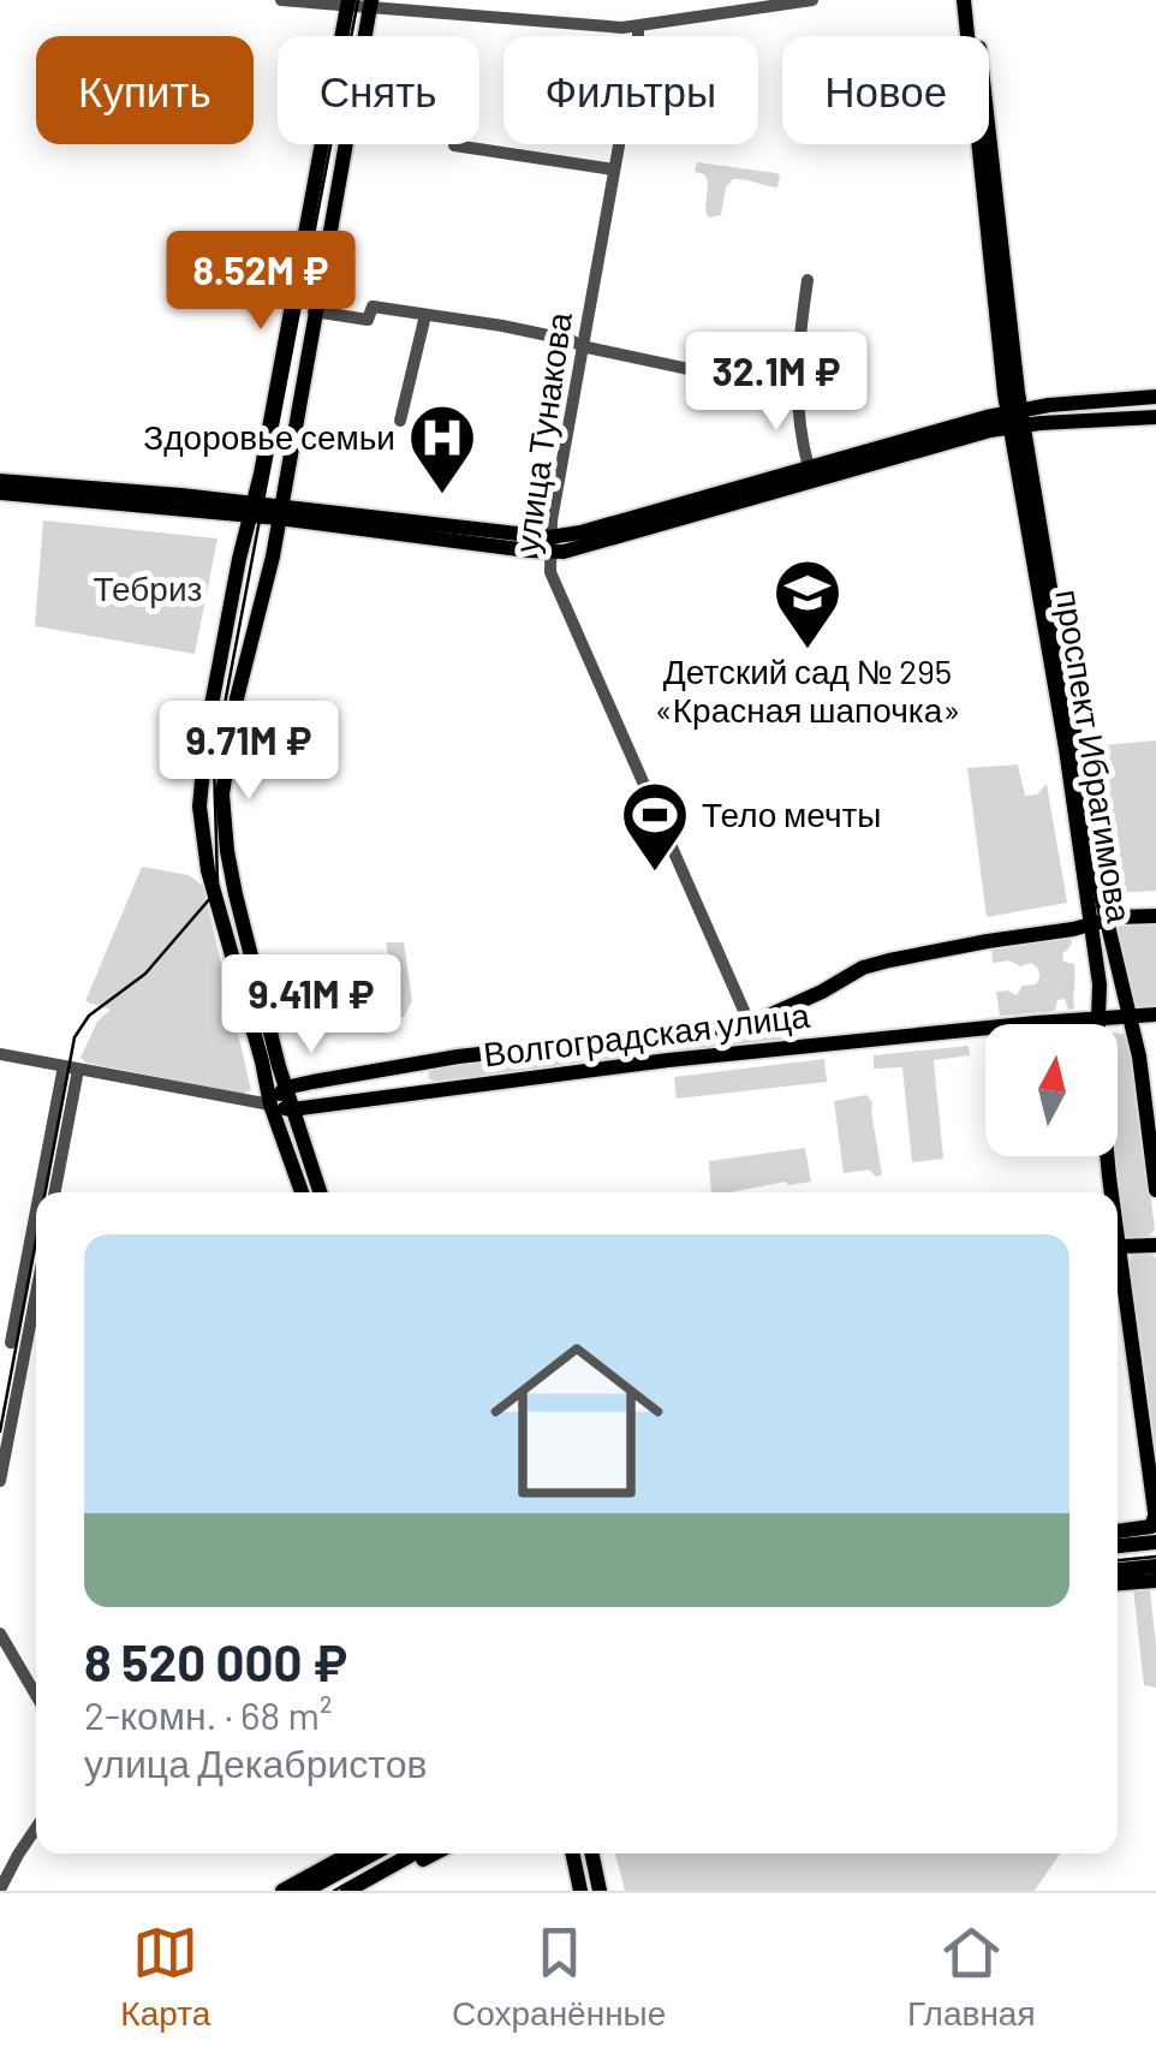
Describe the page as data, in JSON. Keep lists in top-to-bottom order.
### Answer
{
  "streets": {
    "main road": ["проспект Ибрагимова", "Волгоградская улица"],
    "street": ["улица Тунакова"]
  },
  "crossings": [
    ["улица Тунакова", "Волгоградская улица"],
    ["проспект Ибрагимова", "Волгоградская улица"]
  ],
  "parks": ["Тебриз"],
  "places": {
    "hospital": ["Здоровье семьи"],
    "school or university": ["Детский сад № 295 «Красная шапочка»"],
    "sports": ["Тело мечты"]
  },
  "north": "top",
  "page": {
    "chip": [
      "Купить",
      "Снять",
      "Фильтры",
      "Новое"
    ],
    "price": [
      "8.52M ₽",
      "32.1M ₽",
      "9.71M ₽",
      "9.41M ₽"
    ],
    "list": [
      {
        "name": "8 520 000 ₽",
        "note": "2-комн. · 68 m² · улица Декабристов"
      }
    ],
    "tabs": ["Карта", "Сохранённые", "Главная"]
  }
}
